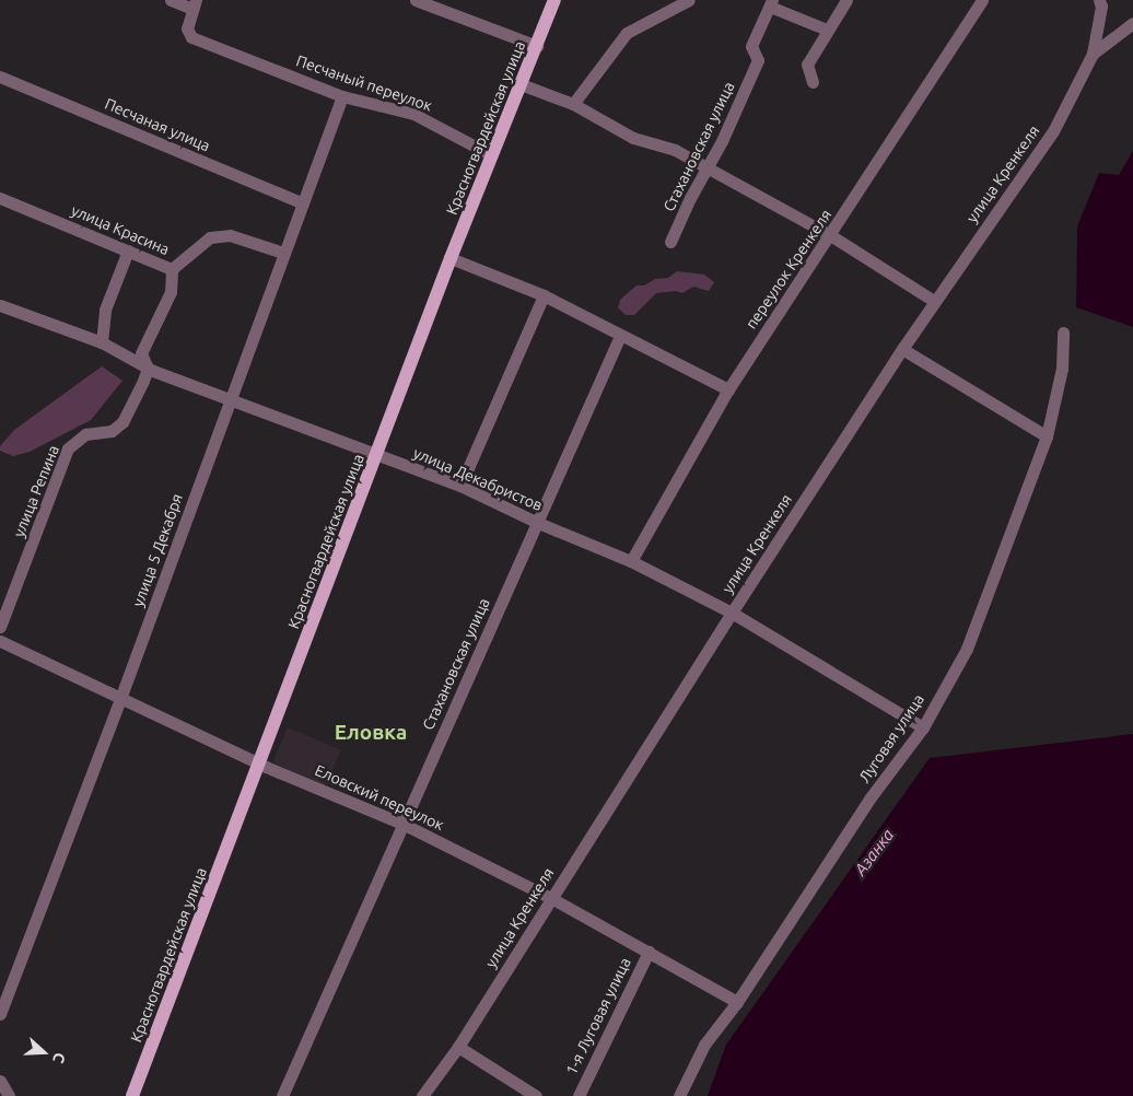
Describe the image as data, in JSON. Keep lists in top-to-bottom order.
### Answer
{
  "streets": {
    "main road": ["Красногвардейская улица"],
    "street": [
      "Песчаный переулок",
      "Песчаная улица",
      "Стахановская улица",
      "улица Кренкеля",
      "улица Красина",
      "переулок Кренкеля",
      "улица Декабристов",
      "улица Репина",
      "улица 5 Декабря",
      "Луговая улица",
      "Еловский переулок",
      "1-я Луговая улица"
    ]
  },
  "crossings": [
    ["Песчаный переулок", "Красногвардейская улица"],
    ["Песчаный переулок", "улица 5 Декабря"],
    ["Песчаная улица", "улица 5 Декабря"],
    ["Красногвардейская улица", "улица Декабристов"],
    ["Красногвардейская улица", "Еловский переулок"],
    ["Стахановская улица", "улица Декабристов"],
    ["Стахановская улица", "Еловский переулок"],
    ["улица Кренкеля", "улица Декабристов"],
    ["улица Кренкеля", "Еловский переулок"],
    ["улица Красина", "улица 5 Декабря"],
    ["переулок Кренкеля", "улица Декабристов"],
    ["улица Декабристов", "улица Репина"],
    ["улица Декабристов", "улица 5 Декабря"],
    ["улица Декабристов", "Луговая улица"],
    ["улица 5 Декабря", "Еловский переулок"],
    ["Луговая улица", "Еловский переулок"],
    ["Еловский переулок", "1-я Луговая улица"]
  ],
  "districts": ["Еловка"],
  "water": ["Азанка"],
  "north": "right"
}
